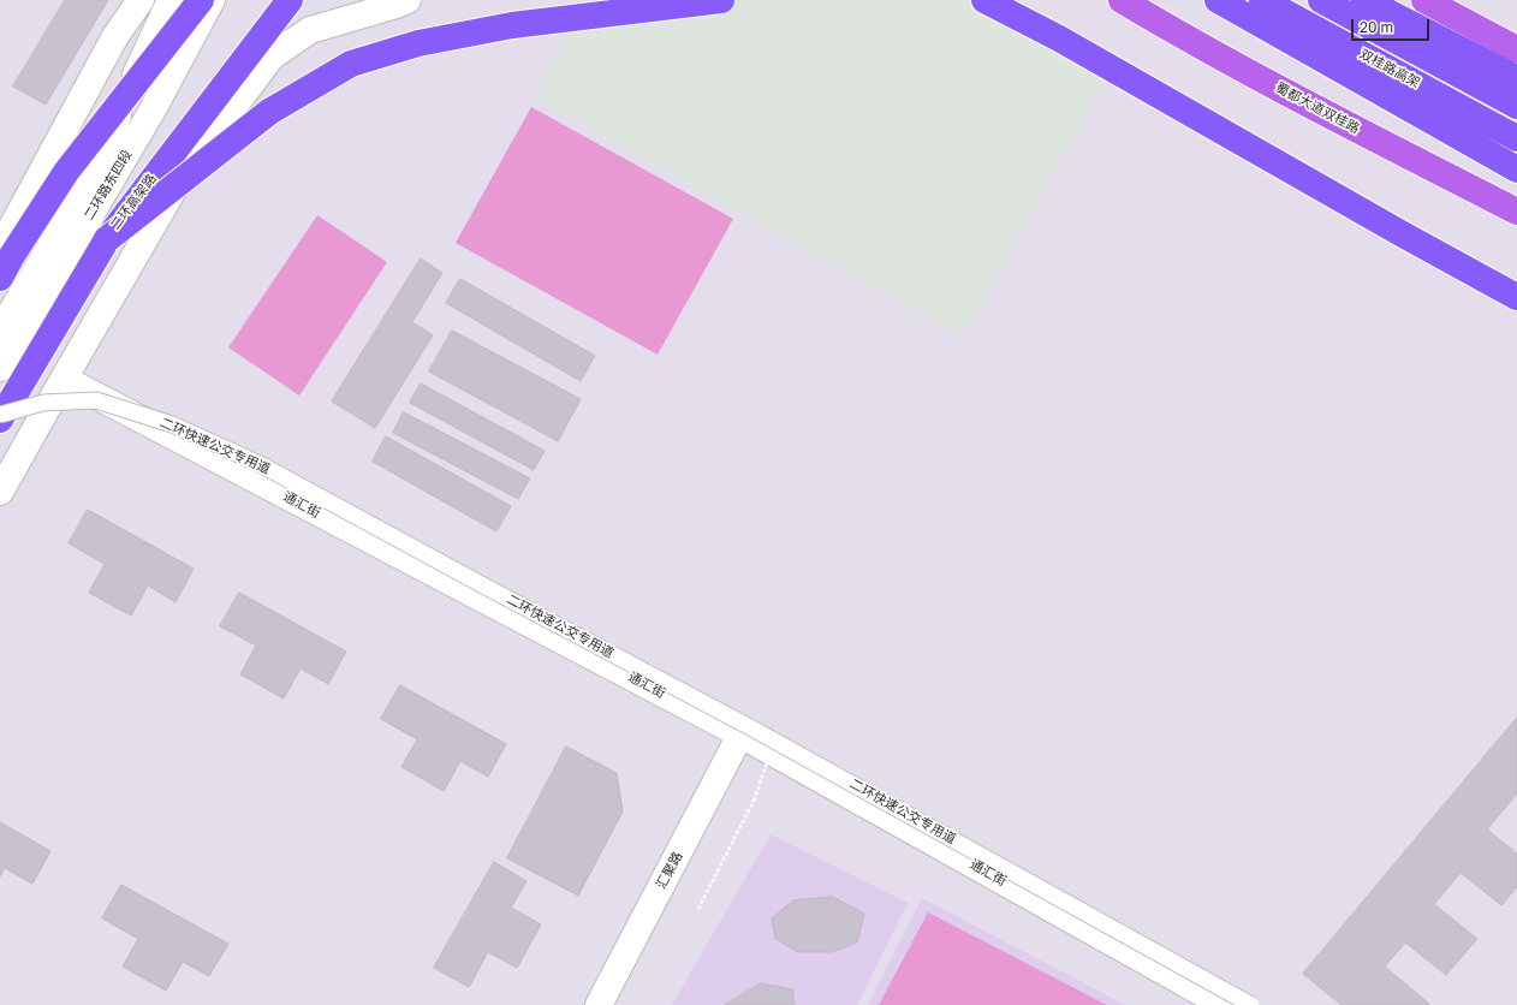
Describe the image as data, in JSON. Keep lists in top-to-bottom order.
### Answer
{
  "streets": {
    "highway": ["双桂路高架", "二环高架路"],
    "main road": ["蜀都大道双桂路"],
    "street": ["二环路东四段", "通汇街", "汇聚路"],
    "lane": ["二环快速公交专用道"]
  },
  "crossings": [
    ["通汇街", "汇聚路"]
  ],
  "scale_bar": "20 m"
}
